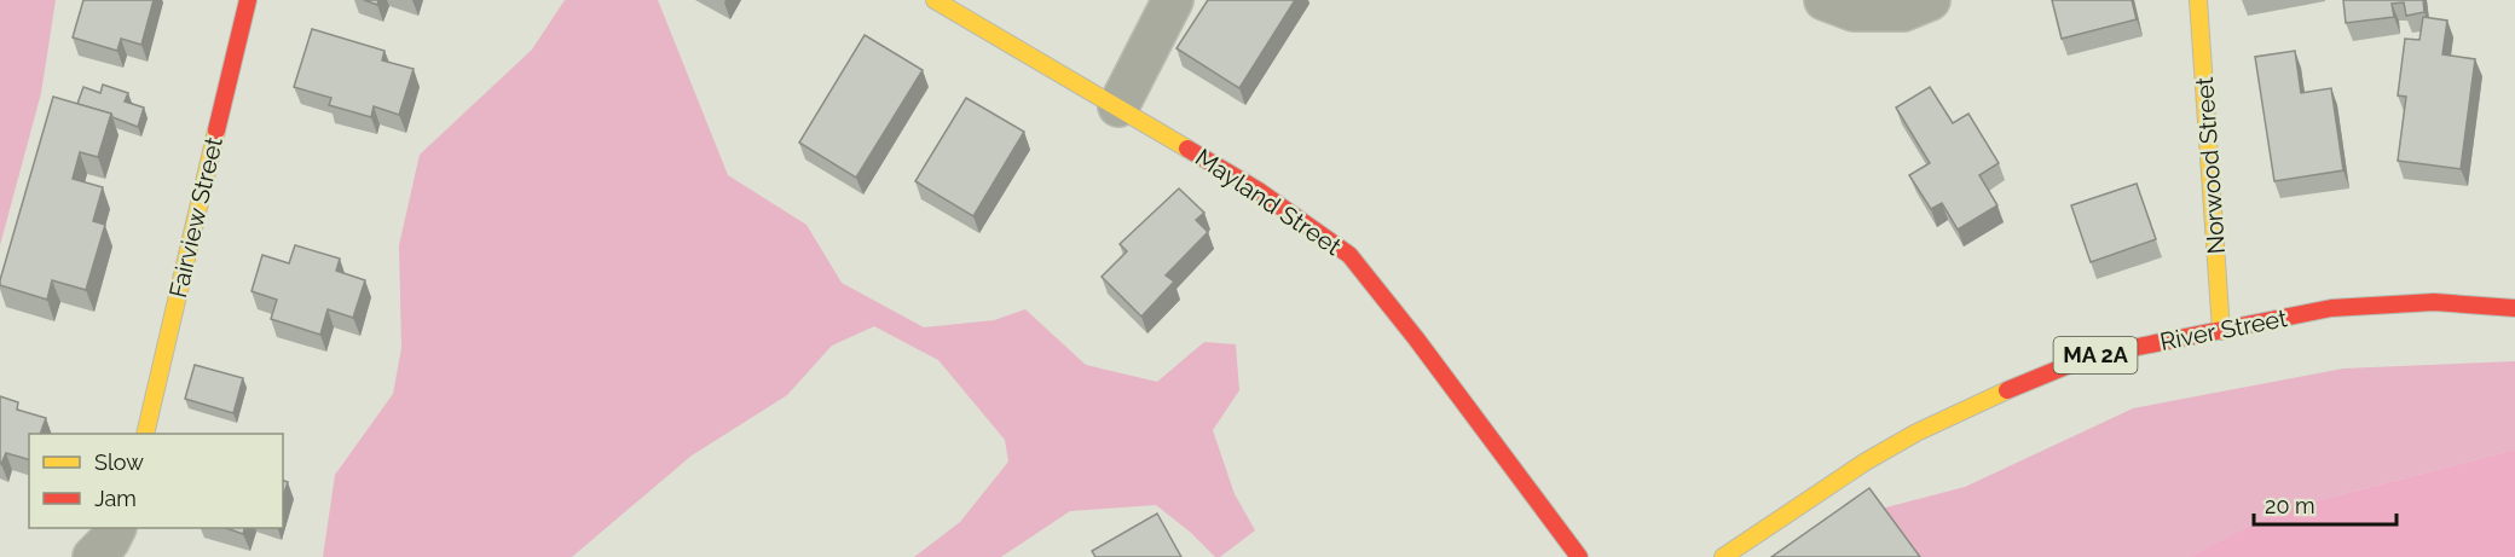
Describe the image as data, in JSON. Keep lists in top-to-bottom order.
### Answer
{
  "streets": {
    "main road": [
      "Norwood Street",
      "Mayland Street",
      "Fairview Street",
      "River Street",
      "MA 2A"
    ]
  },
  "crossings": [
    ["Norwood Street", "River Street"]
  ],
  "legend": ["Slow", "Jam"],
  "scale_bar": "20 m"
}
